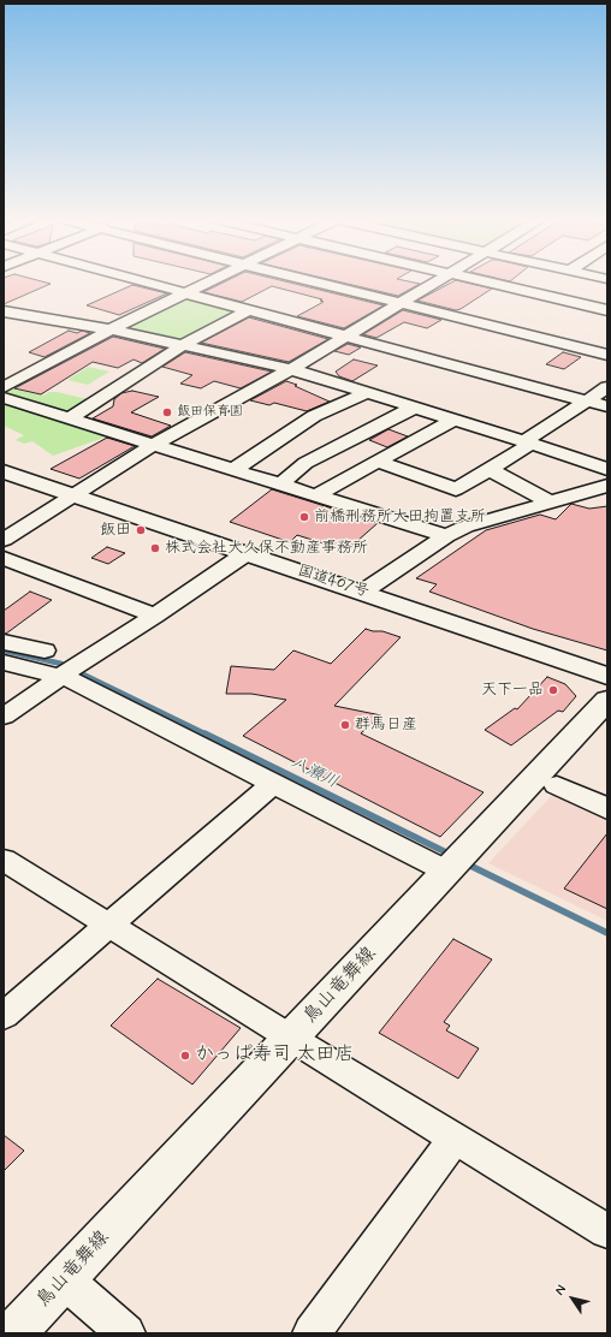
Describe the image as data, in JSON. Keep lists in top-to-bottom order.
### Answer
{
  "streets": {
    "main road": ["国道407号", "鳥山竜舞線"]
  },
  "water": ["八瀬川"],
  "places": [
    "飯田保育園",
    "前橋刑務所大田拘置支所",
    "飯田",
    "株式会社大久保不動産事務所",
    "天下一品",
    "群馬日産",
    "かっぱ寿司 太田店"
  ],
  "north": "top left"
}
